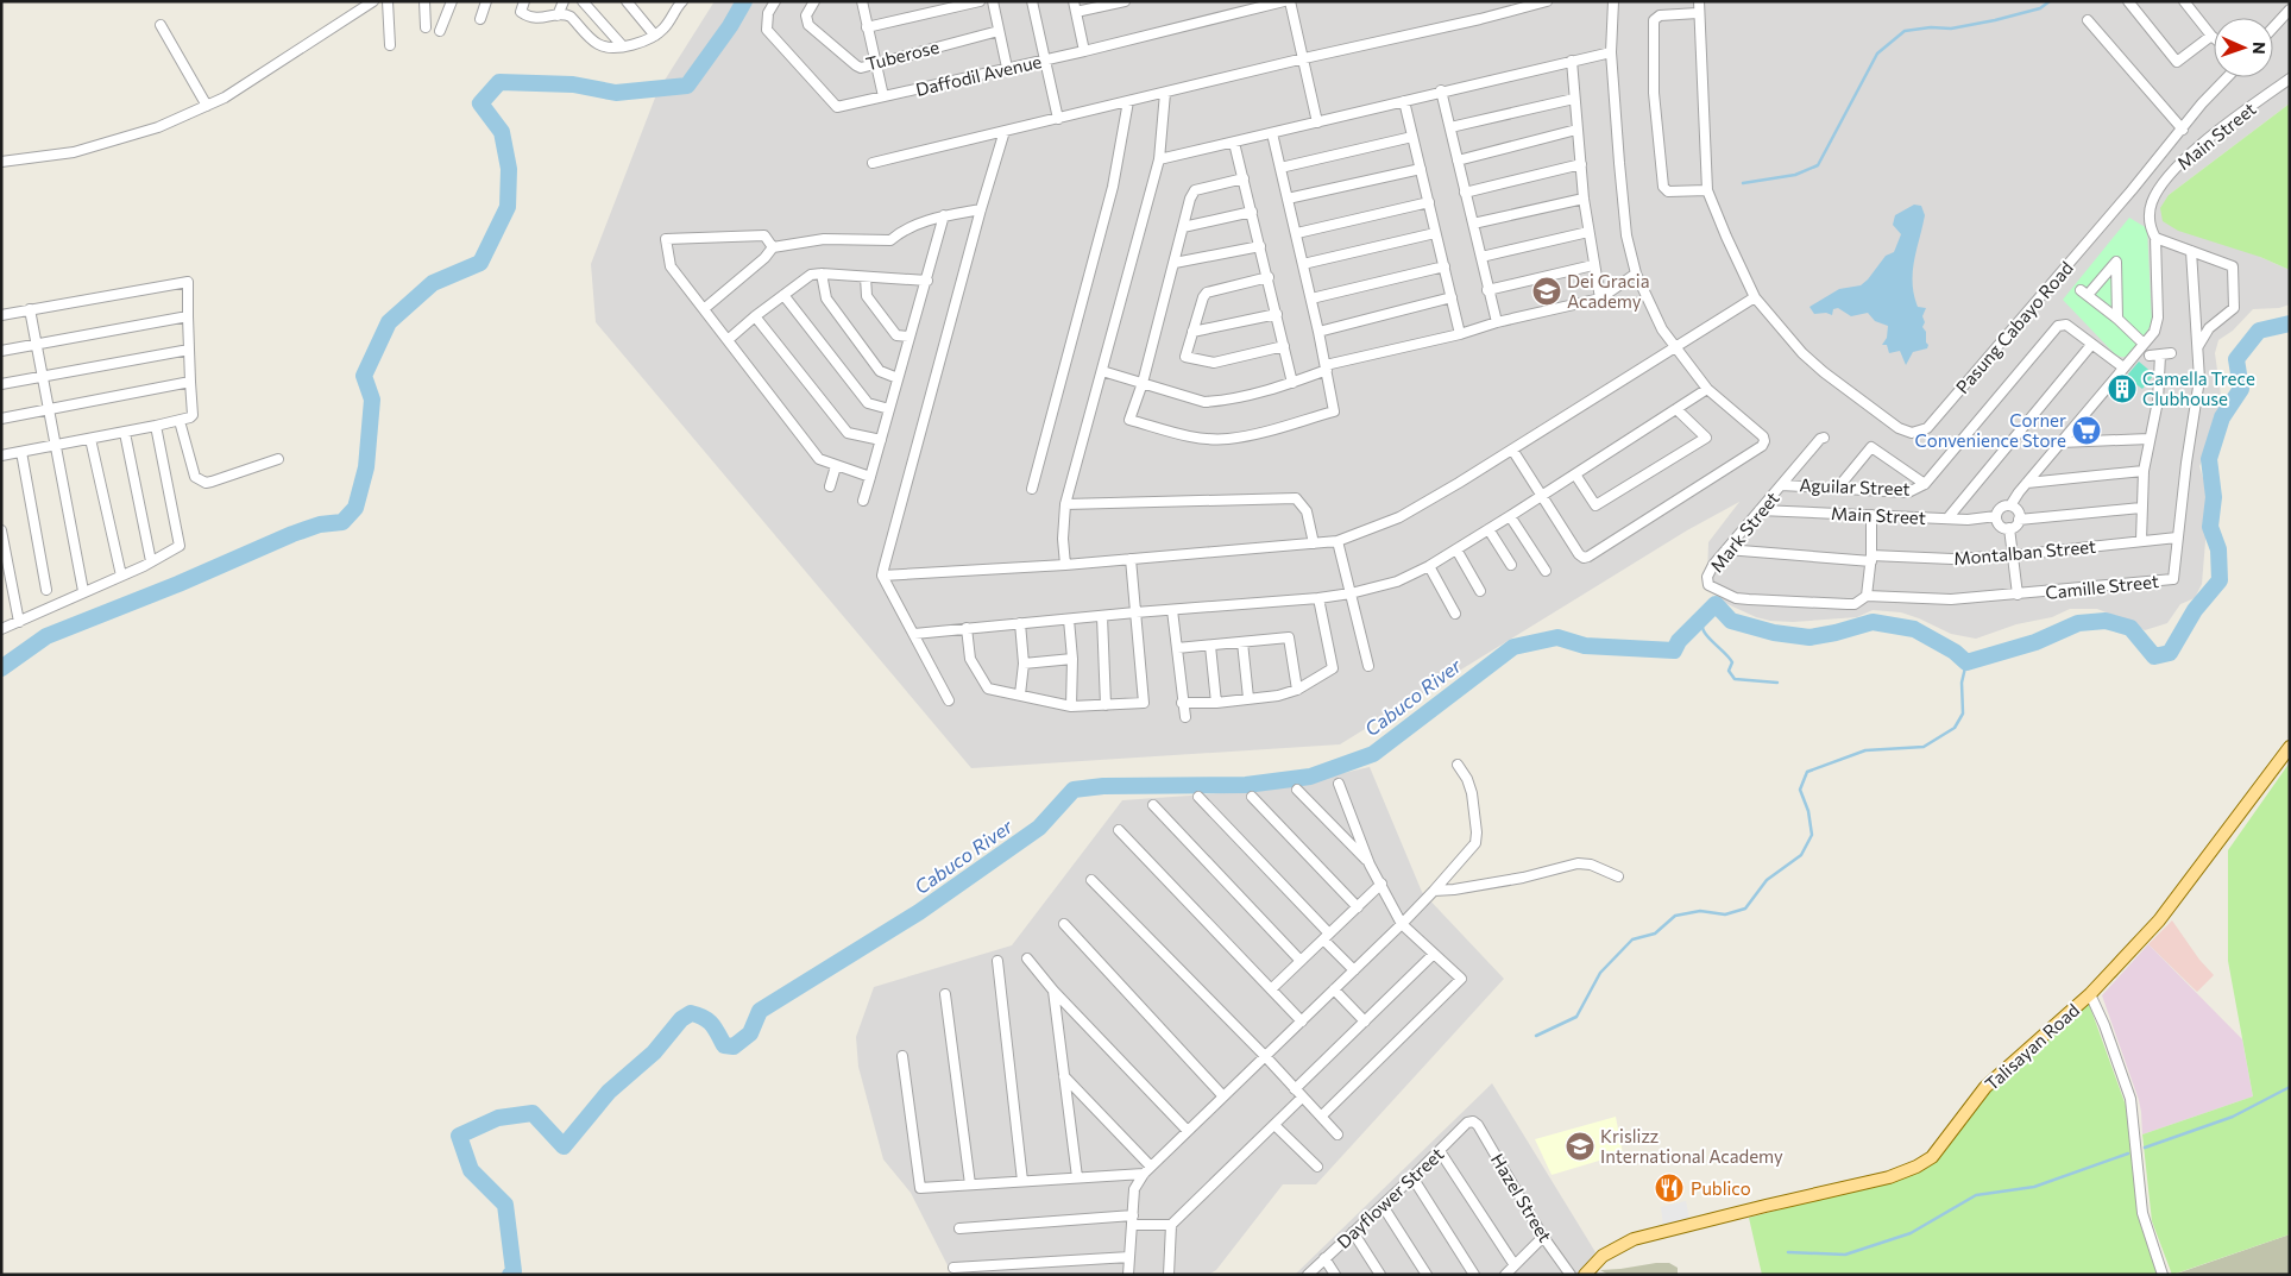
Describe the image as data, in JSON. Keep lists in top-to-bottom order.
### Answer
{
  "streets": {
    "main road": ["Talisayan Road"],
    "street": [
      "Tuberose",
      "Daffodil Avenue",
      "Main Street",
      "Pasung Cabayo Road",
      "Aguilar Street",
      "Mark Street",
      "Montalban Street",
      "Camille Street",
      "Dayflower Street",
      "Hazel Street"
    ]
  },
  "crossings": [
    ["Main Street", "Aguilar Street"],
    ["Main Street", "Mark Street"],
    ["Aguilar Street", "Mark Street"],
    ["Mark Street", "Montalban Street"],
    ["Mark Street", "Camille Street"],
    ["Montalban Street", "Camille Street"],
    ["Dayflower Street", "Hazel Street"]
  ],
  "water": ["Cabuco River"],
  "places": {
    "school or university": ["Dei Gracia Academy", "Krislizz International Academy"],
    "building": ["Camella Trece Clubhouse"],
    "supermarket": ["Corner Convenience Store"],
    "restaurant": ["Publico"]
  },
  "north": "right"
}
